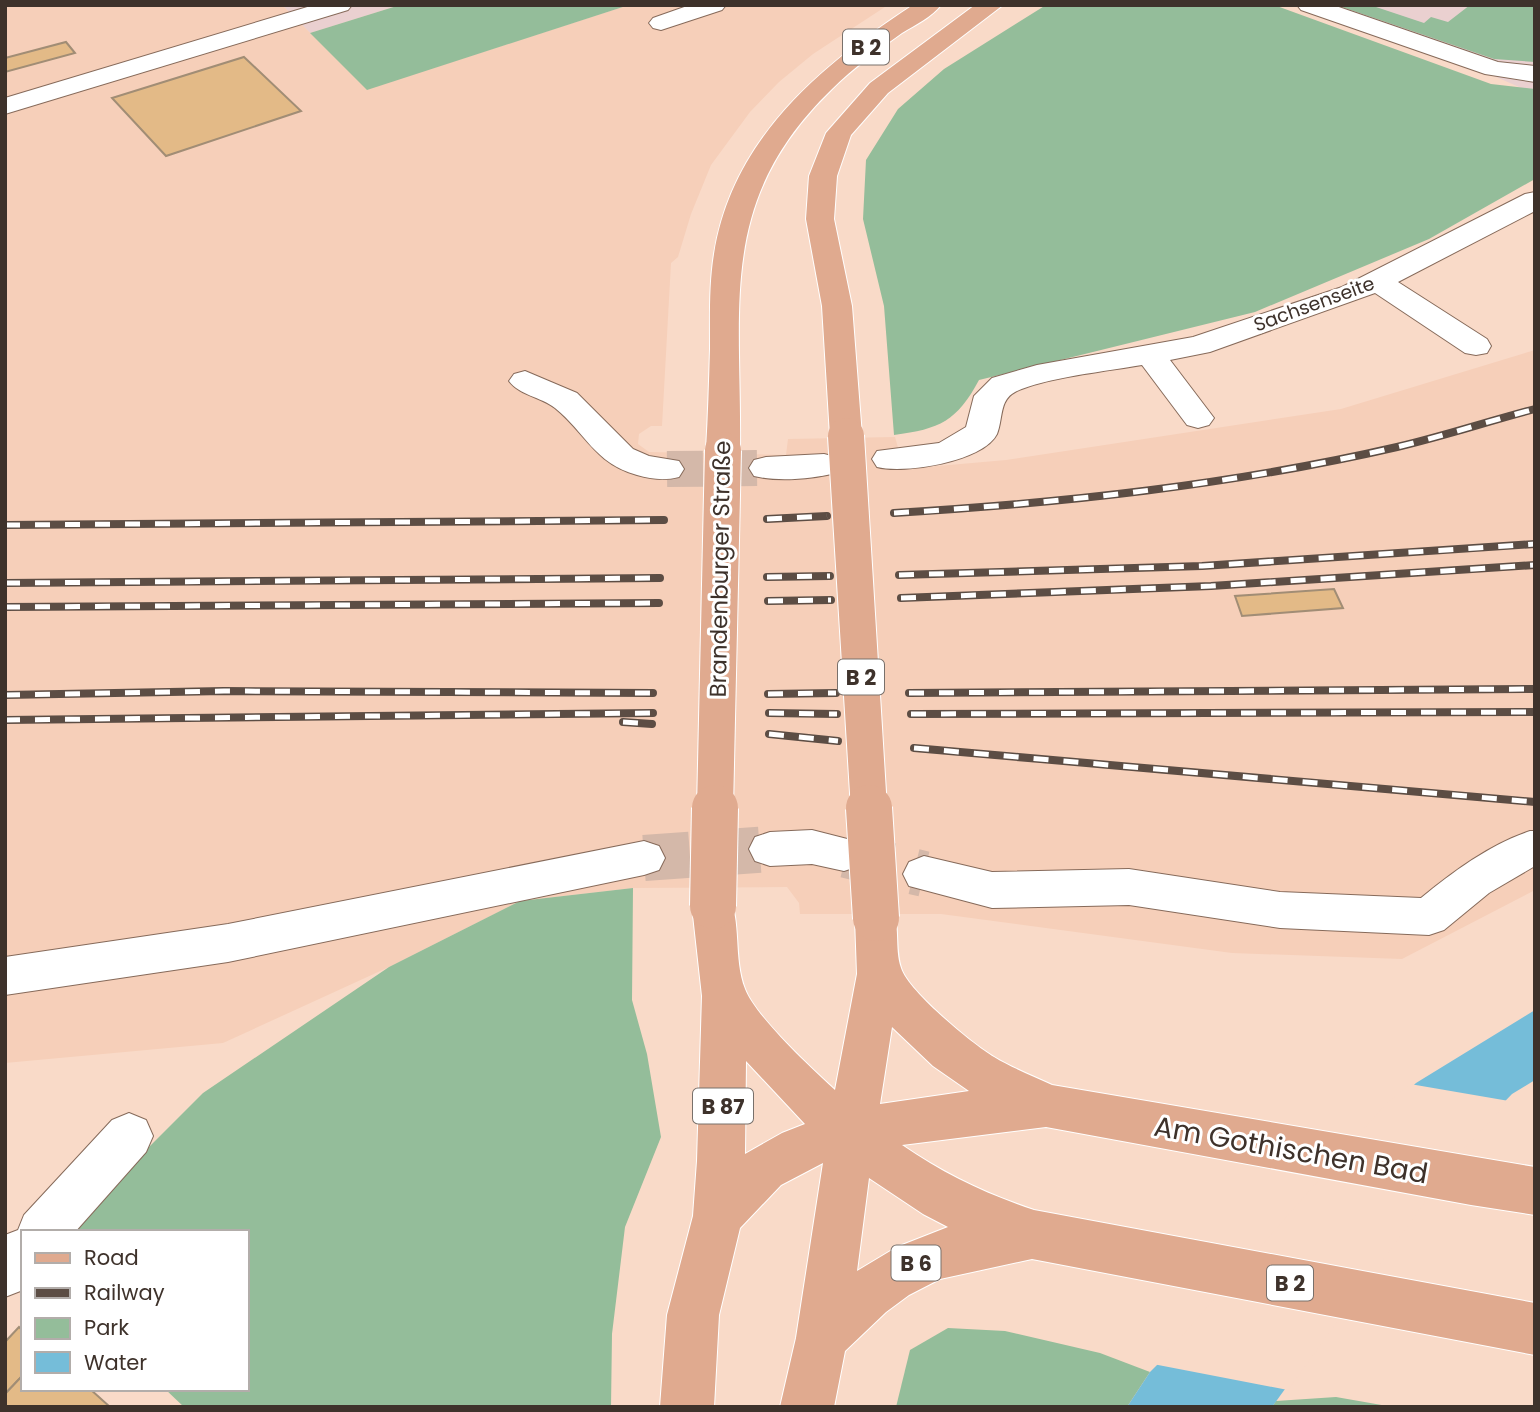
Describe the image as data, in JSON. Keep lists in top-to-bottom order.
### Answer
{
  "streets": {
    "main road": [
      "B 2",
      "Brandenburger Straße",
      "B 87",
      "Am Gothischen Bad",
      "B 6"
    ],
    "street": ["Sachsenseite"]
  },
  "crossings": [
    ["B 2", "Brandenburger Straße"],
    ["B 2", "Am Gothischen Bad"],
    ["B 2", "B 6"],
    ["Brandenburger Straße", "Am Gothischen Bad"]
  ],
  "legend": [
    "Road",
    "Railway",
    "Park",
    "Water"
  ]
}
